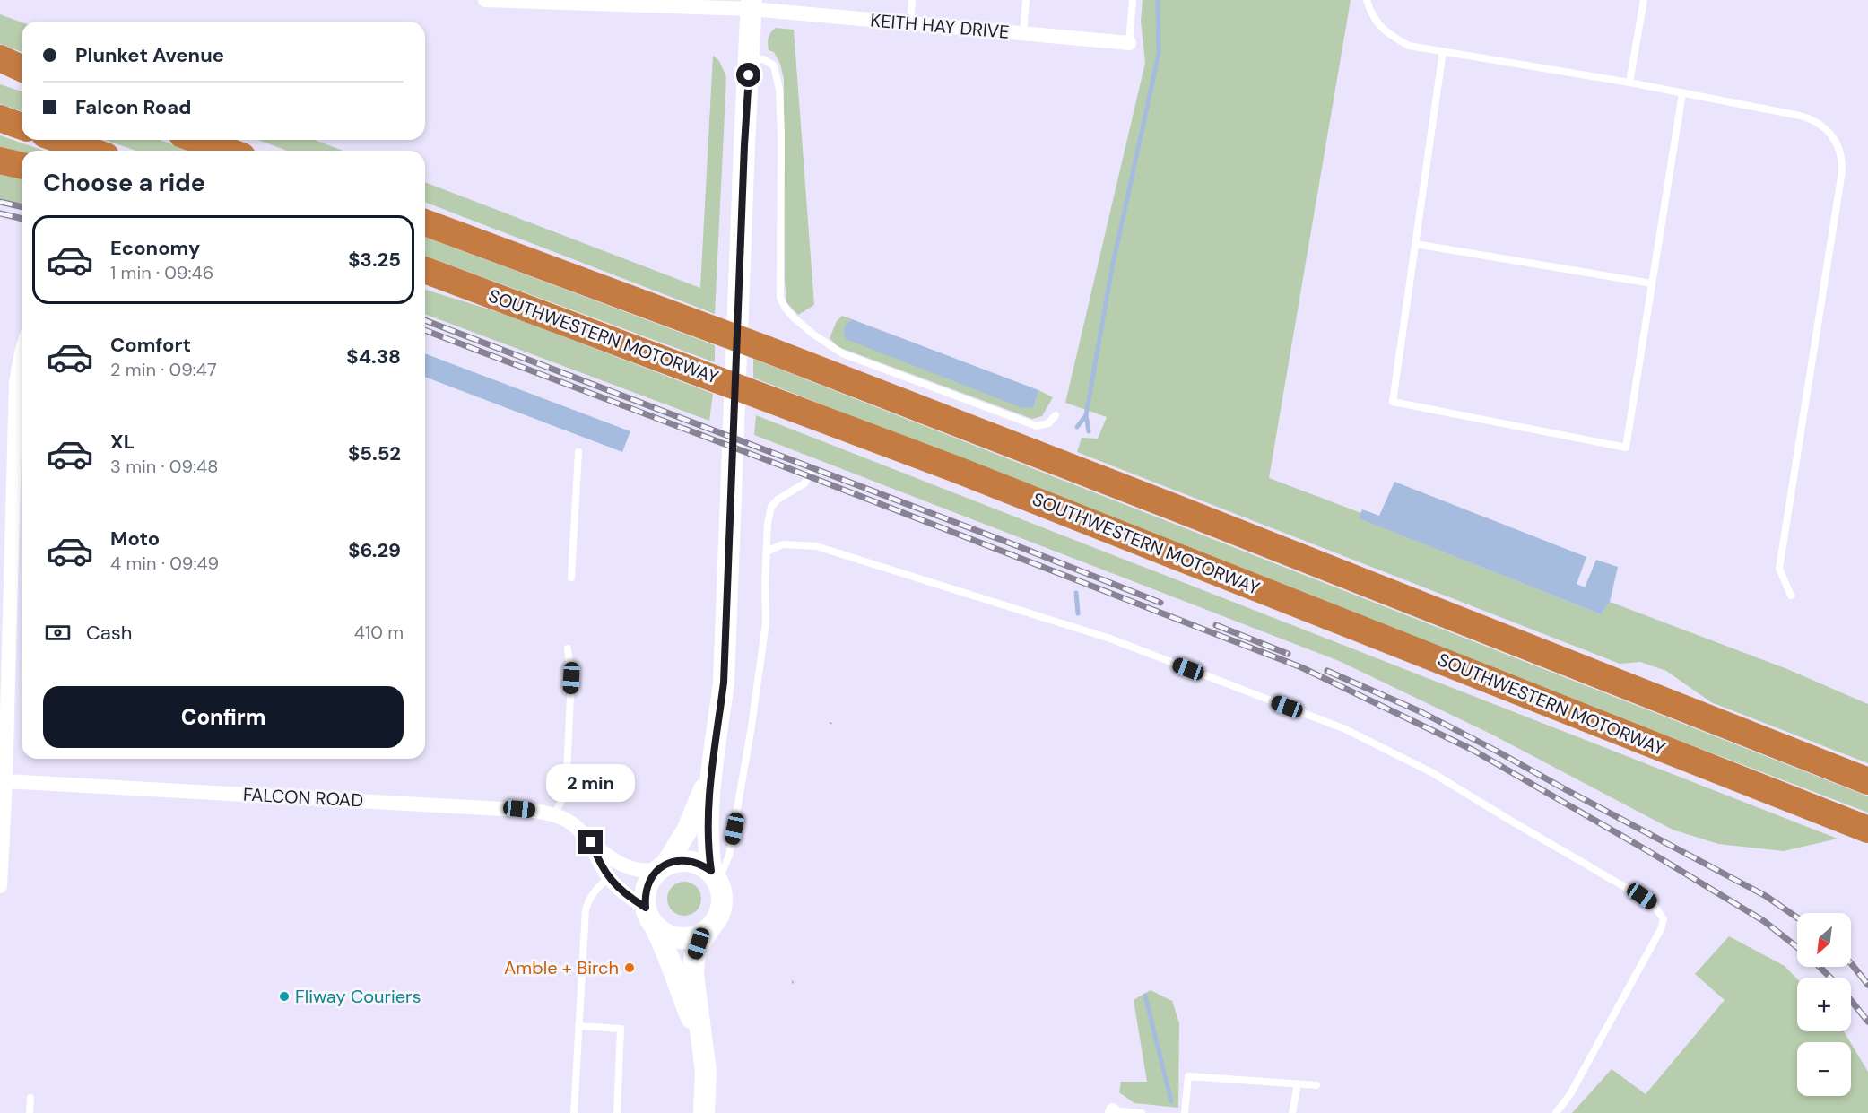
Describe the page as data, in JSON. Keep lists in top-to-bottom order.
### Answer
{
  "streets": {
    "highway": ["SOUTHWESTERN MOTORWAY"],
    "street": ["KEITH HAY DRIVE", "FALCON ROAD"]
  },
  "places": ["Amble + Birch", "Fliway Couriers"],
  "north": "bottom left",
  "page": {
    "banner": ["Plunket Avenue", "Falcon Road"],
    "heading": "Choose a ride",
    "list": [
      {
        "name": "Economy",
        "note": "1 min · 09:46",
        "value": "$3.25"
      },
      {
        "name": "Comfort",
        "note": "2 min · 09:47",
        "value": "$4.38"
      },
      {
        "name": "XL",
        "note": "3 min · 09:48",
        "value": "$5.52"
      },
      {
        "name": "Moto",
        "note": "4 min · 09:49",
        "value": "$6.29"
      }
    ],
    "pay": ["Cash", "410 m"],
    "buttons": "Confirm",
    "bubble": "2 min",
    "map_buttons": ["+", "−"]
  }
}
